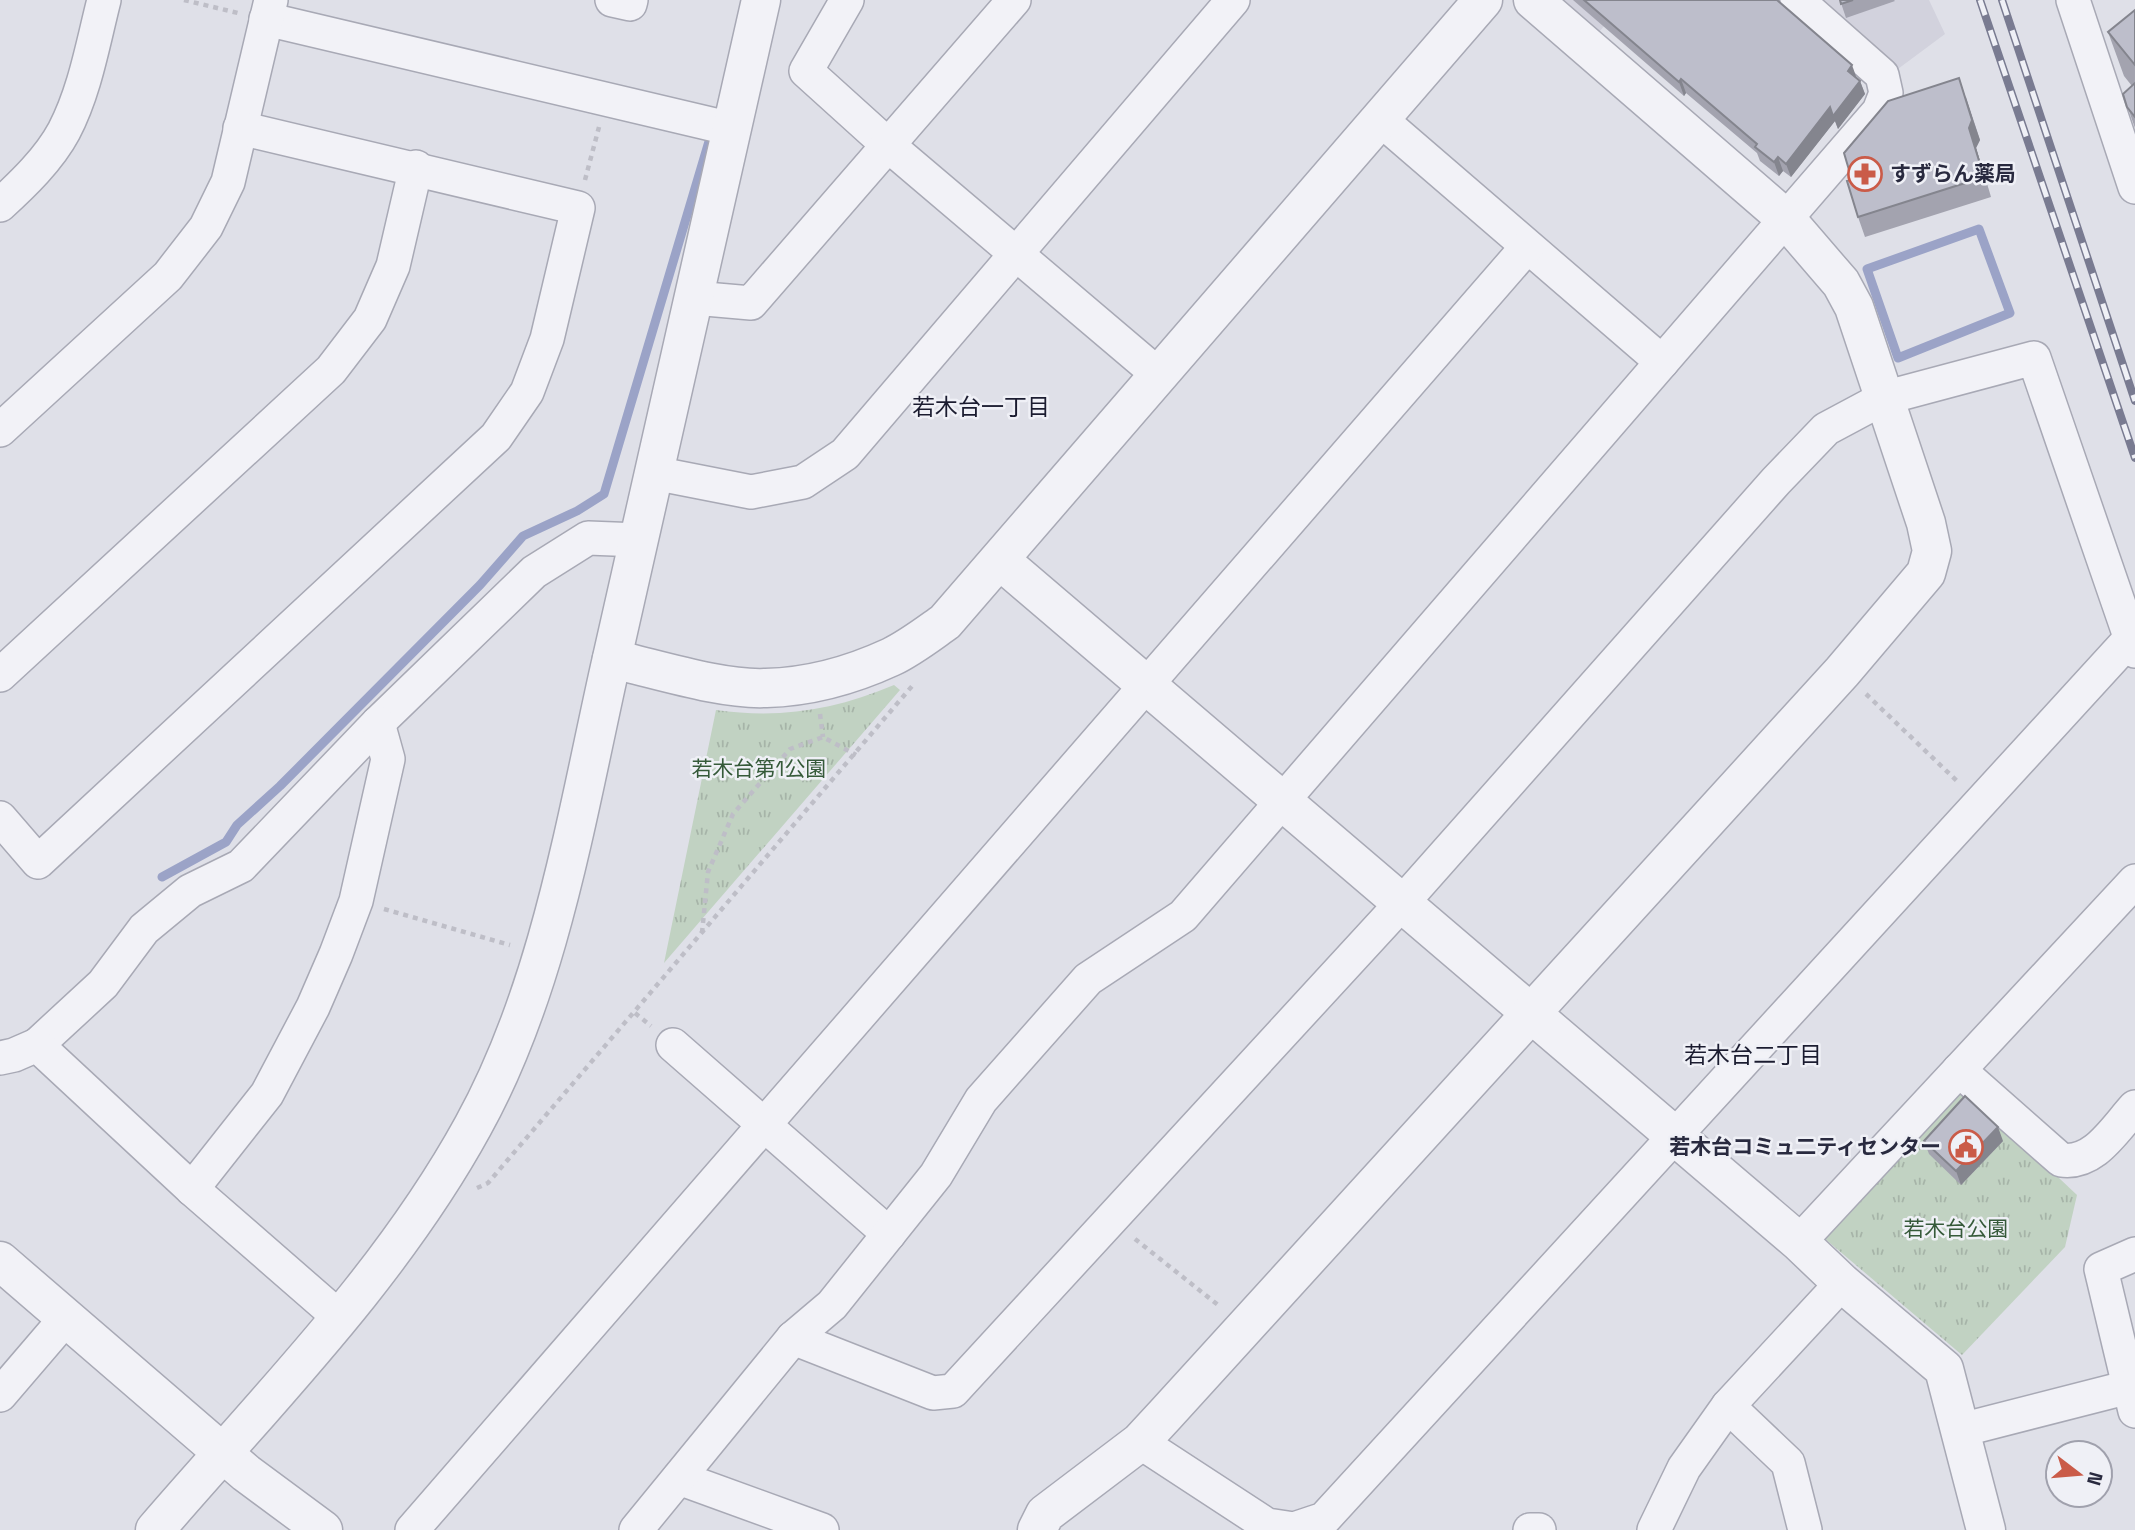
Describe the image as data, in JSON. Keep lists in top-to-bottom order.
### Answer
{
  "districts": ["若木台一丁目", "若木台二丁目"],
  "parks": ["若木台第1公園", "若木台公園"],
  "places": {
    "pharmacy": ["すずらん薬局"],
    "public building": ["若木台コミュ二ティセンター"]
  },
  "north": "right"
}
